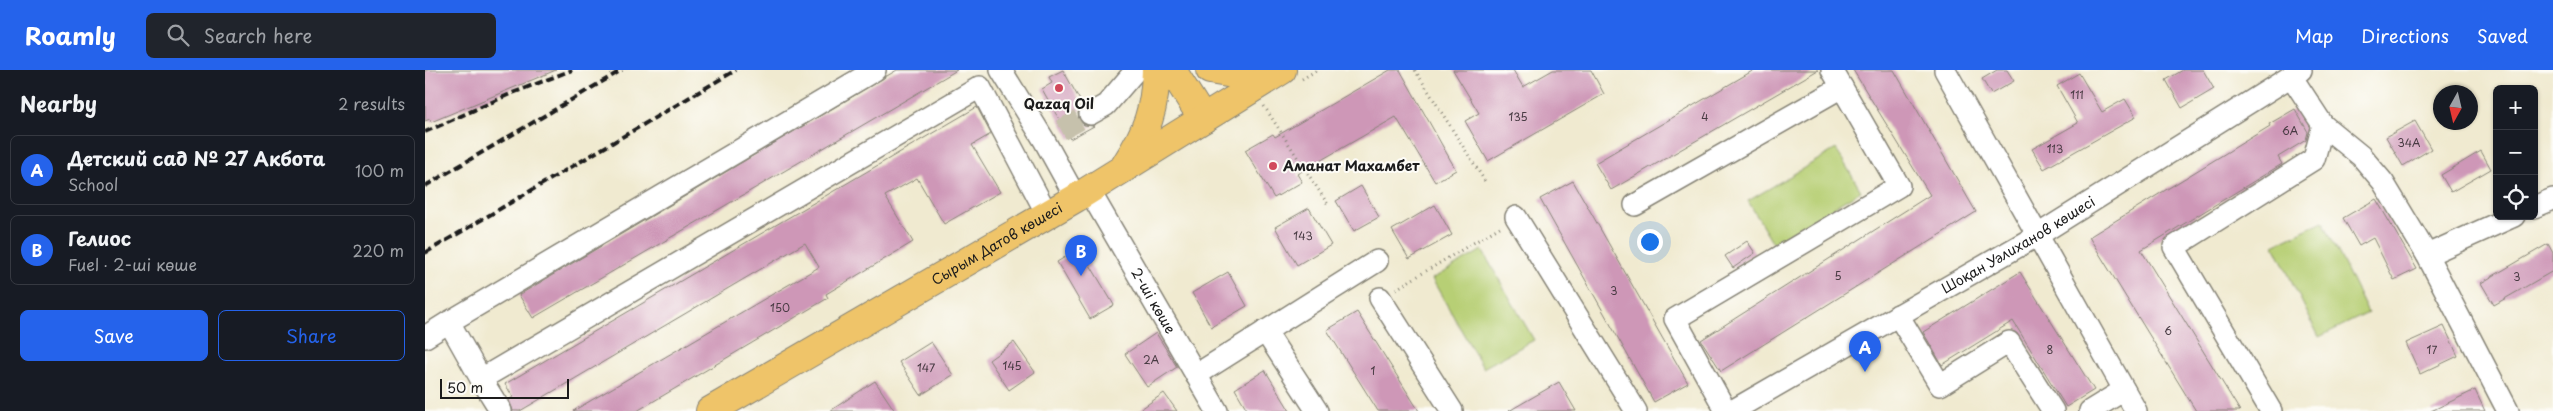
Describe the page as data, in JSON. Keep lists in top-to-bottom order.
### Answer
{
  "streets": {
    "main road": ["Сырым Датов көшесі"],
    "street": ["Шоқан Уәлиханов көшесі", "2-ші көше"]
  },
  "crossings": [
    ["Сырым Датов көшесі", "2-ші көше"]
  ],
  "places": ["Qazaq Oil", "Аманат Махамбет"],
  "house_numbers": [
    "111",
    "135",
    "4",
    "6А",
    "34А",
    "113",
    "143",
    "5",
    "3",
    "3",
    "150",
    "6",
    "8",
    "17",
    "2А",
    "145",
    "147",
    "1"
  ],
  "scale_bar": "50 m",
  "north": "bottom",
  "page": {
    "header": "Roamly",
    "search": "Search here",
    "nav": ["Map", "Directions", "Saved"],
    "heading": ["Nearby", "2 results"],
    "map_buttons": ["+", "−"],
    "list": [
      {
        "mark": "A",
        "name": "Детский сад № 27 Акбота",
        "note": "School",
        "value": "100 m"
      },
      {
        "mark": "B",
        "name": "Гелиос",
        "note": "Fuel · 2-ші көше",
        "value": "220 m"
      }
    ],
    "pins": ["B", "A"],
    "buttons": ["Save", "Share"],
    "scale": "50 m"
  }
}
